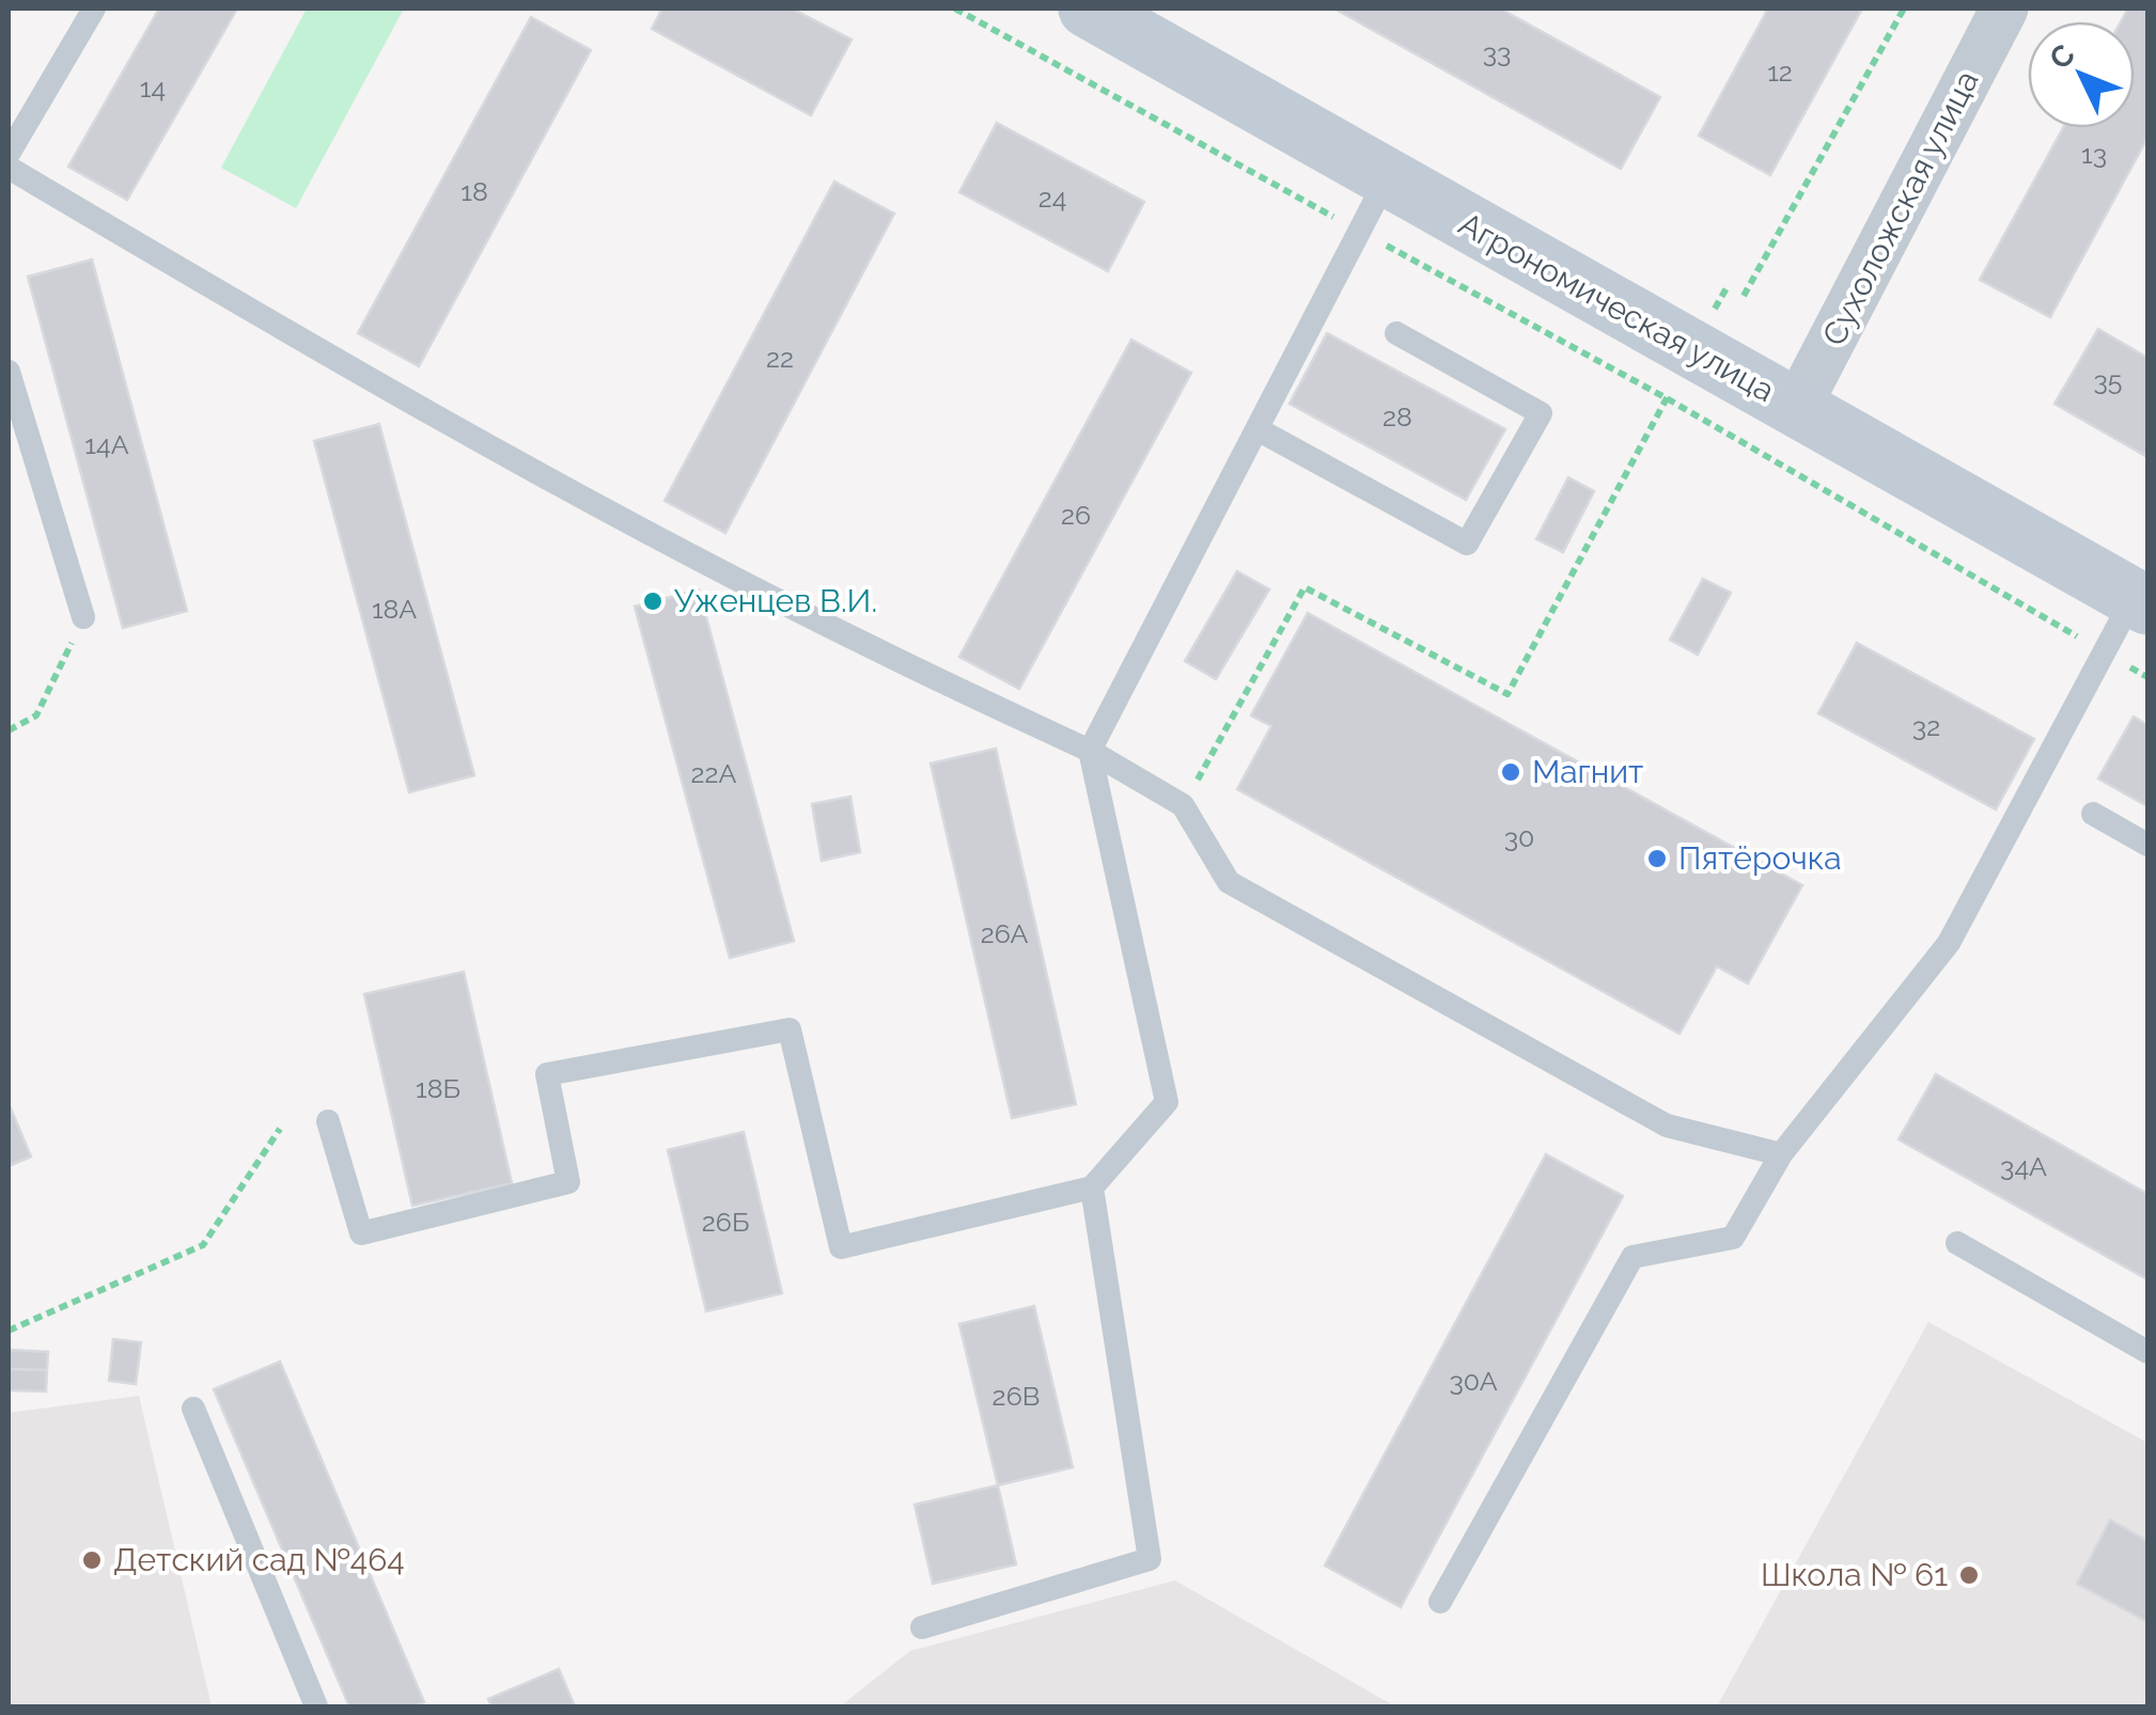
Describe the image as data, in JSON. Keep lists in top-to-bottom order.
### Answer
{
  "streets": {
    "street": ["Сухоложская улица", "Агрономическая улица"]
  },
  "crossings": [
    ["Сухоложская улица", "Агрономическая улица"]
  ],
  "places": [
    "Уженцев В.И.",
    "Магнит",
    "Пятёрочка",
    "Детский сад №464",
    "Школа № 61"
  ],
  "house_numbers": [
    "33",
    "12",
    "14",
    "13",
    "18",
    "24",
    "22",
    "35",
    "28",
    "14А",
    "26",
    "18А",
    "32",
    "22А",
    "30",
    "26А",
    "18Б",
    "34А",
    "26Б",
    "30А",
    "26В"
  ],
  "north": "top left"
}
